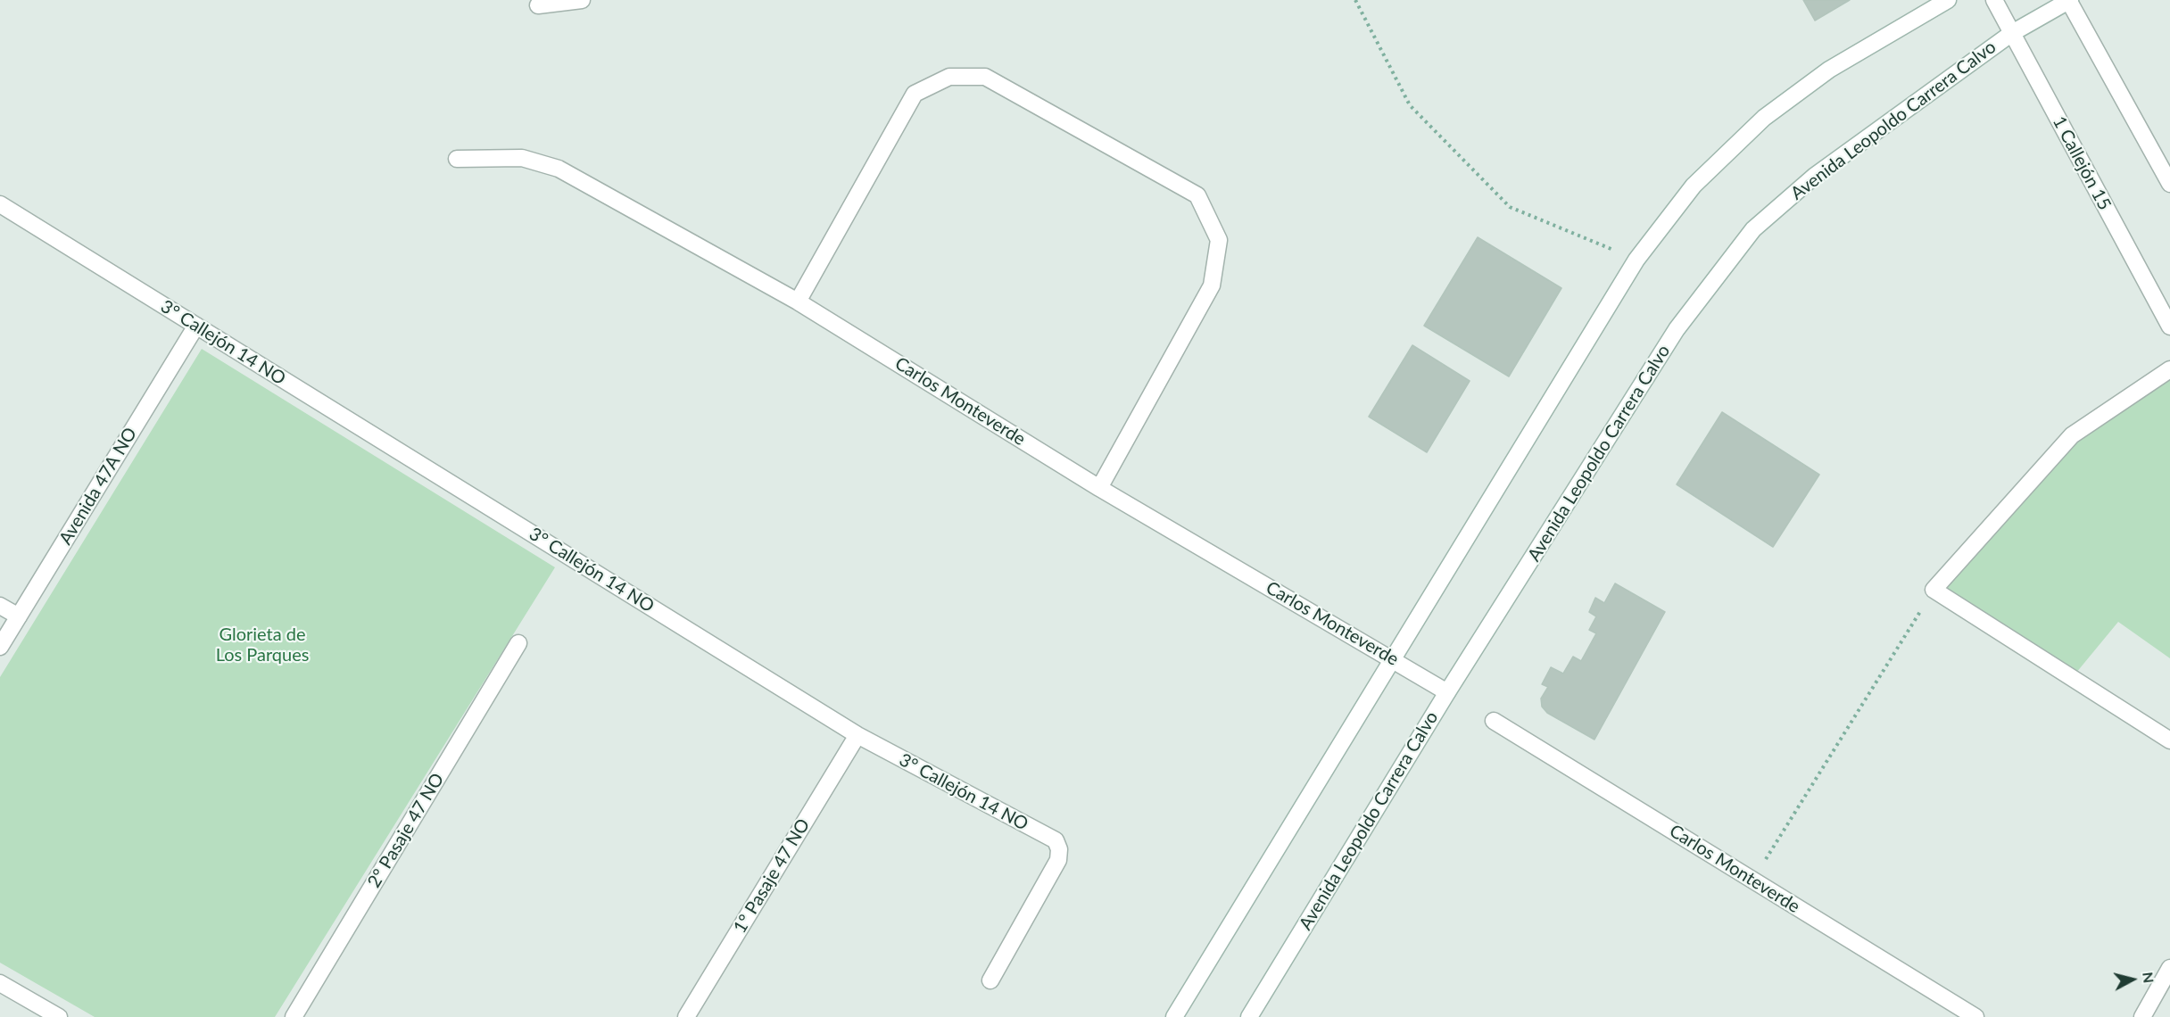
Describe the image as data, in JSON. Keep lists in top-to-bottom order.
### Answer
{
  "streets": {
    "street": [
      "Avenida Leopoldo Carrera Calvo",
      "1 Callejón 15",
      "3° Callejón 14 NO",
      "Carlos Monteverde",
      "Avenida 47A NO",
      "2° Pasaje 47 NO",
      "1° Pasaje 47 NO"
    ]
  },
  "crossings": [
    ["Avenida Leopoldo Carrera Calvo", "1 Callejón 15"],
    ["Avenida Leopoldo Carrera Calvo", "Carlos Monteverde"],
    ["3° Callejón 14 NO", "Avenida 47A NO"],
    ["3° Callejón 14 NO", "1° Pasaje 47 NO"]
  ],
  "parks": ["Glorieta de Los Parques"],
  "north": "right"
}
